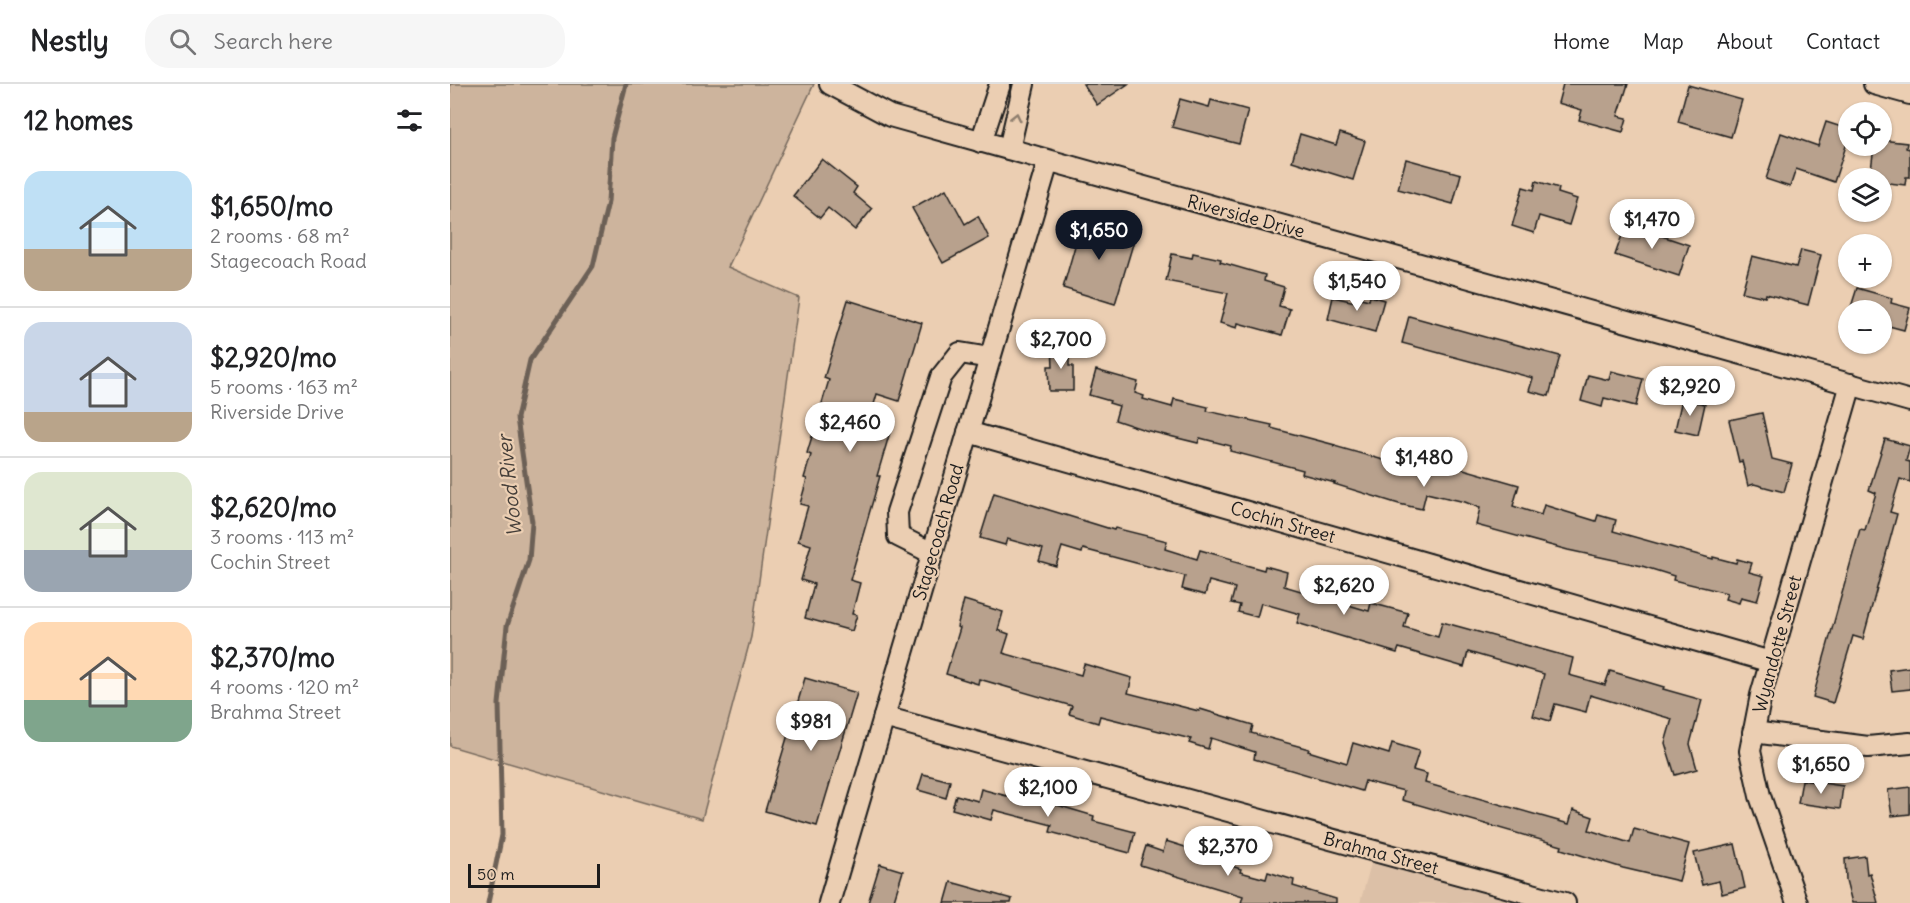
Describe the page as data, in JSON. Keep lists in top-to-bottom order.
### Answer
{
  "streets": {
    "street": [
      "Riverside Drive",
      "Cochin Street",
      "Stagecoach Road",
      "Wyandotte Street",
      "Brahma Street"
    ]
  },
  "crossings": [
    ["Riverside Drive", "Stagecoach Road"],
    ["Riverside Drive", "Wyandotte Street"],
    ["Cochin Street", "Stagecoach Road"],
    ["Cochin Street", "Wyandotte Street"],
    ["Stagecoach Road", "Brahma Street"]
  ],
  "water": ["Wood River"],
  "scale_bar": "50 m",
  "page": {
    "header": "Nestly",
    "search": "Search here",
    "nav": [
      "Home",
      "Map",
      "About",
      "Contact"
    ],
    "heading": "12 homes",
    "map_buttons": ["+", "−"],
    "list": [
      {
        "name": "$1,650/mo",
        "note": "2 rooms · 68 m² · Stagecoach Road"
      },
      {
        "name": "$2,920/mo",
        "note": "5 rooms · 163 m² · Riverside Drive"
      },
      {
        "name": "$2,620/mo",
        "note": "3 rooms · 113 m² · Cochin Street"
      },
      {
        "name": "$2,370/mo",
        "note": "4 rooms · 120 m² · Brahma Street"
      }
    ],
    "price": [
      "$1,470",
      "$1,650",
      "$1,540",
      "$2,700",
      "$2,920",
      "$2,460",
      "$1,480",
      "$2,620",
      "$981",
      "$1,650",
      "$2,100",
      "$2,370"
    ],
    "scale": "50 m"
  }
}
